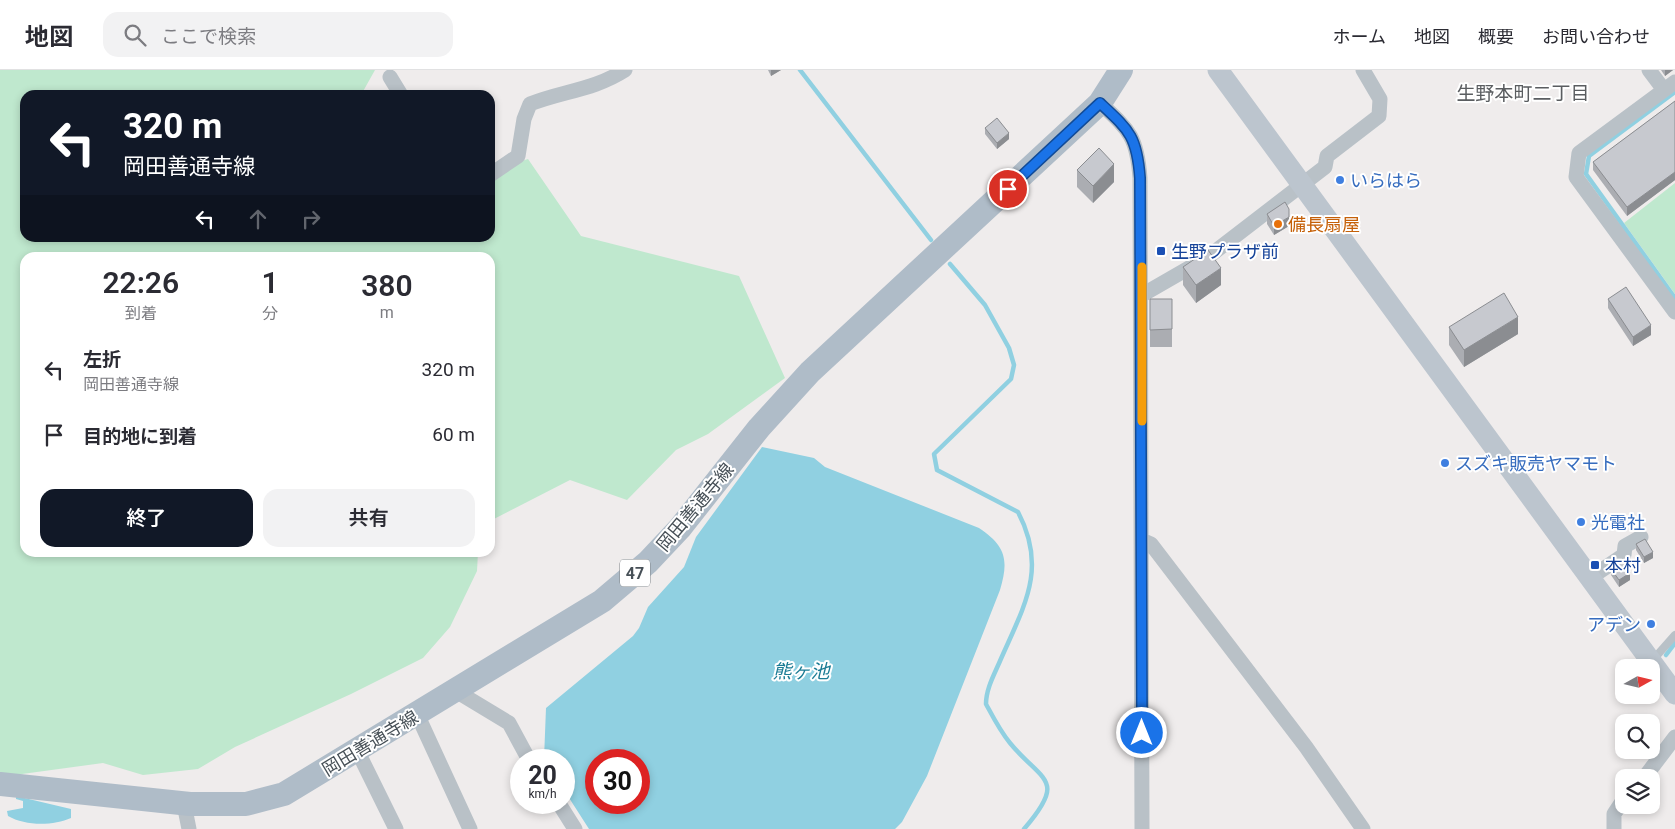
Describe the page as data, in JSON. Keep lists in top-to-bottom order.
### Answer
{
  "streets": {
    "main road": ["岡田善通寺線", "47"]
  },
  "districts": ["生野本町二丁目"],
  "water": ["熊ヶ池"],
  "places": {
    "other": [
      "いらはら",
      "備長扇屋",
      "スズキ販売ヤマモト",
      "光電社",
      "アデン"
    ],
    "transit": ["生野プラザ前", "本村"]
  },
  "north": "right",
  "page": {
    "header": "地図",
    "search": "ここで検索",
    "nav": [
      "ホーム",
      "地図",
      "概要",
      "お問い合わせ"
    ],
    "turn": ["320 m", "岡田善通寺線"],
    "eta": [
      "22:26",
      "到着",
      "1",
      "分",
      "380",
      "m"
    ],
    "list": [
      {
        "name": "左折",
        "note": "岡田善通寺線",
        "value": "320 m"
      },
      {
        "name": "目的地に到着",
        "value": "60 m"
      }
    ],
    "buttons": ["終了", "共有"],
    "speed": "20 km/h",
    "limit": "30"
  }
}
